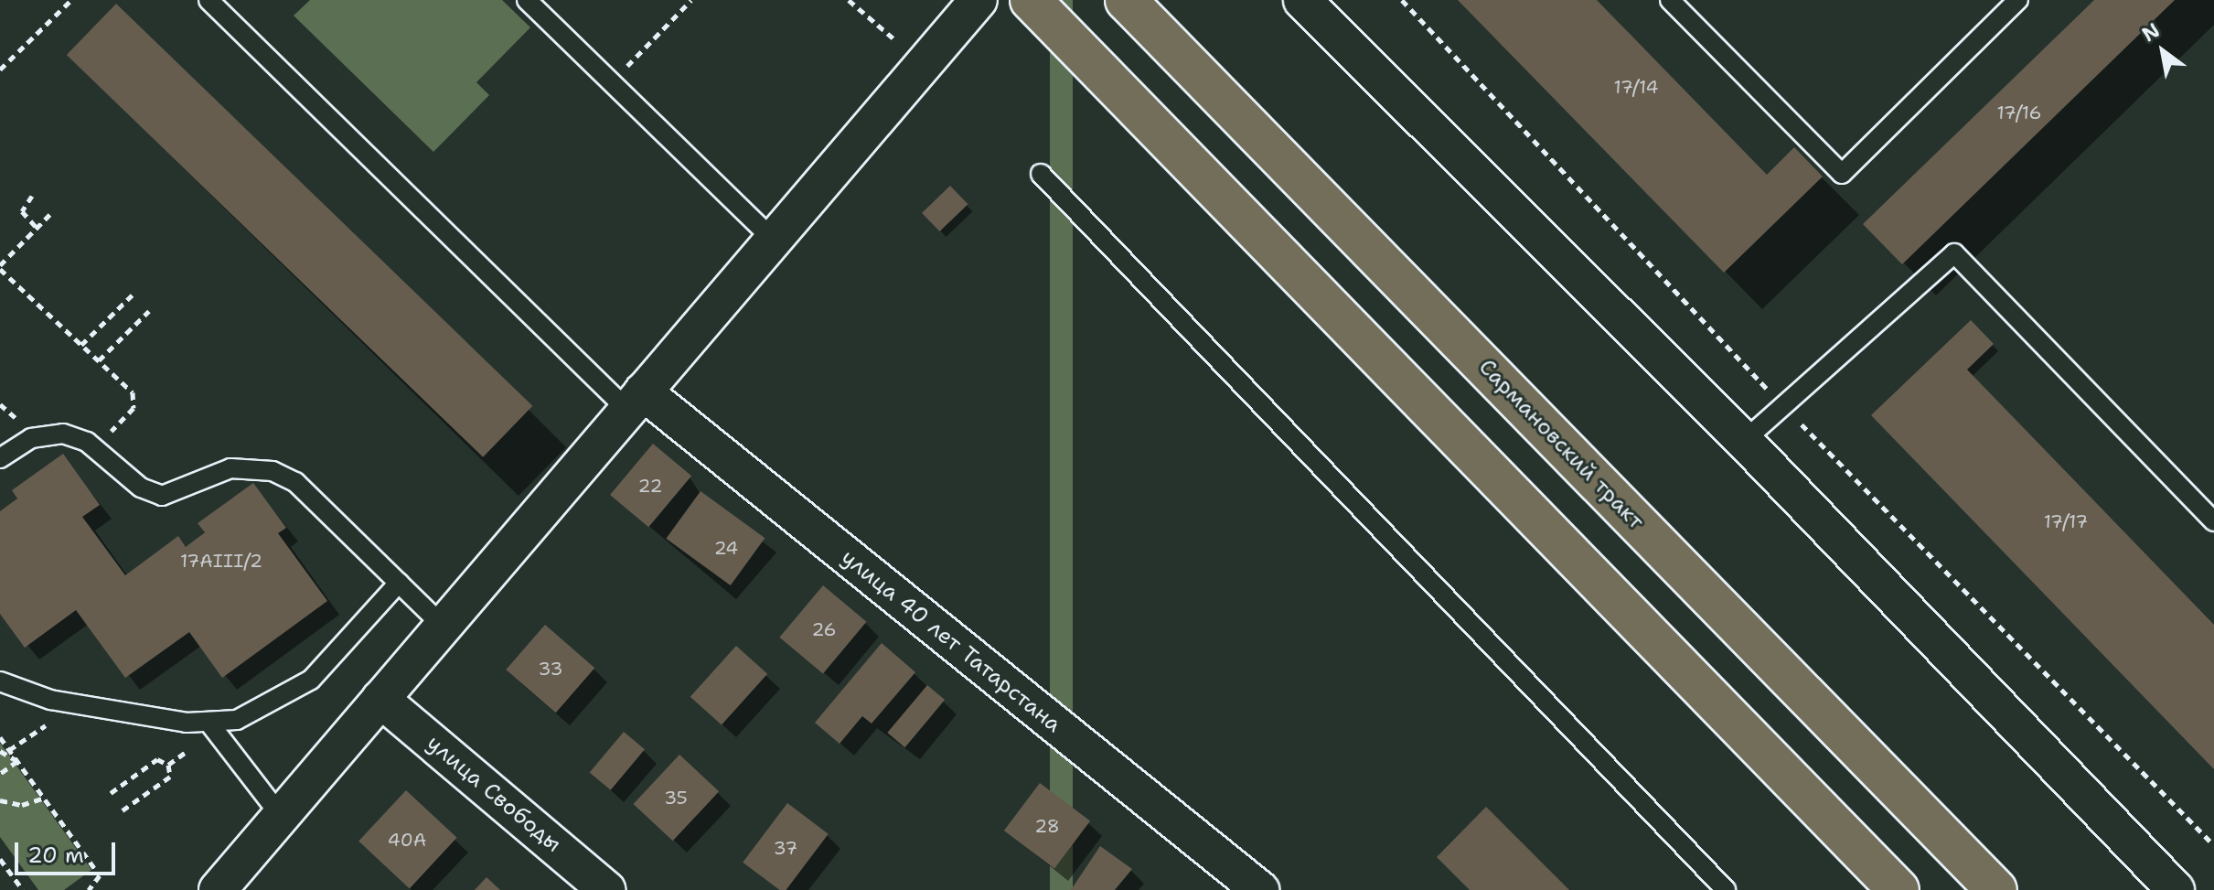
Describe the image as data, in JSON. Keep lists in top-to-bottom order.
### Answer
{
  "streets": {
    "main road": ["Сармановский тракт"],
    "street": ["улица 40 лет Татарстана", "улица Свободы"]
  },
  "house_numbers": [
    "17/14",
    "17/16",
    "22",
    "17/17",
    "24",
    "17АIII/2",
    "26",
    "33",
    "35",
    "28",
    "40А",
    "37"
  ],
  "scale_bar": "20 m",
  "north": "top left"
}
